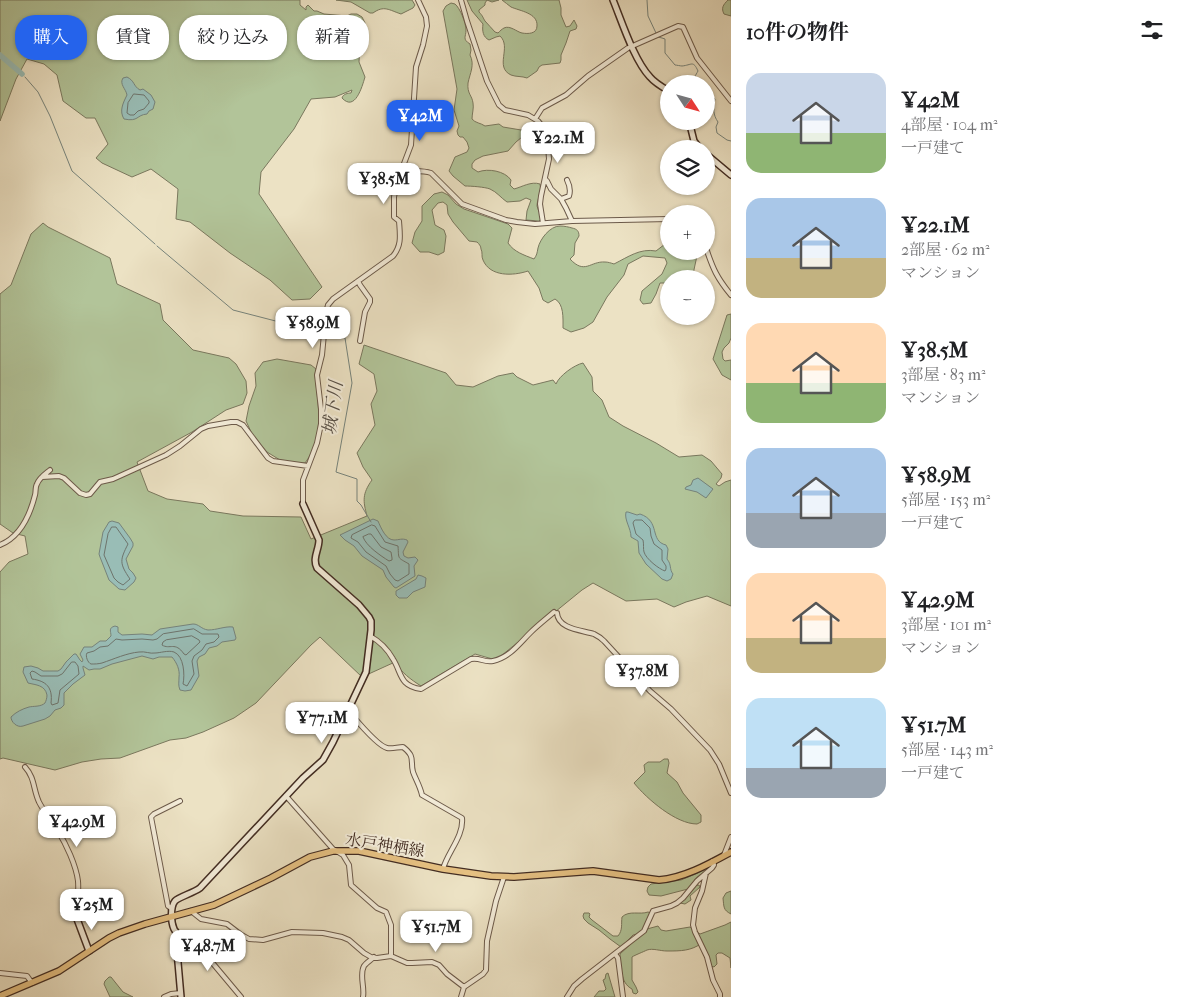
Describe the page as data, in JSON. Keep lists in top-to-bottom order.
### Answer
{
  "streets": {
    "main road": ["水戸神栖線"]
  },
  "water": ["城下川"],
  "north": "bottom right",
  "page": {
    "heading": "10件の物件",
    "chip": [
      "購入",
      "賃貸",
      "絞り込み",
      "新着"
    ],
    "list": [
      {
        "name": "¥42M",
        "note": "4部屋 · 104 m² · 一戸建て"
      },
      {
        "name": "¥22.1M",
        "note": "2部屋 · 62 m² · マンション"
      },
      {
        "name": "¥38.5M",
        "note": "3部屋 · 83 m² · マンション"
      },
      {
        "name": "¥58.9M",
        "note": "5部屋 · 153 m² · 一戸建て"
      },
      {
        "name": "¥42.9M",
        "note": "3部屋 · 101 m² · マンション"
      },
      {
        "name": "¥51.7M",
        "note": "5部屋 · 143 m² · 一戸建て"
      }
    ],
    "map_buttons": ["+", "−"],
    "price": [
      "¥42M",
      "¥22.1M",
      "¥38.5M",
      "¥58.9M",
      "¥37.8M",
      "¥77.1M",
      "¥42.9M",
      "¥25M",
      "¥51.7M",
      "¥48.7M"
    ]
  }
}
